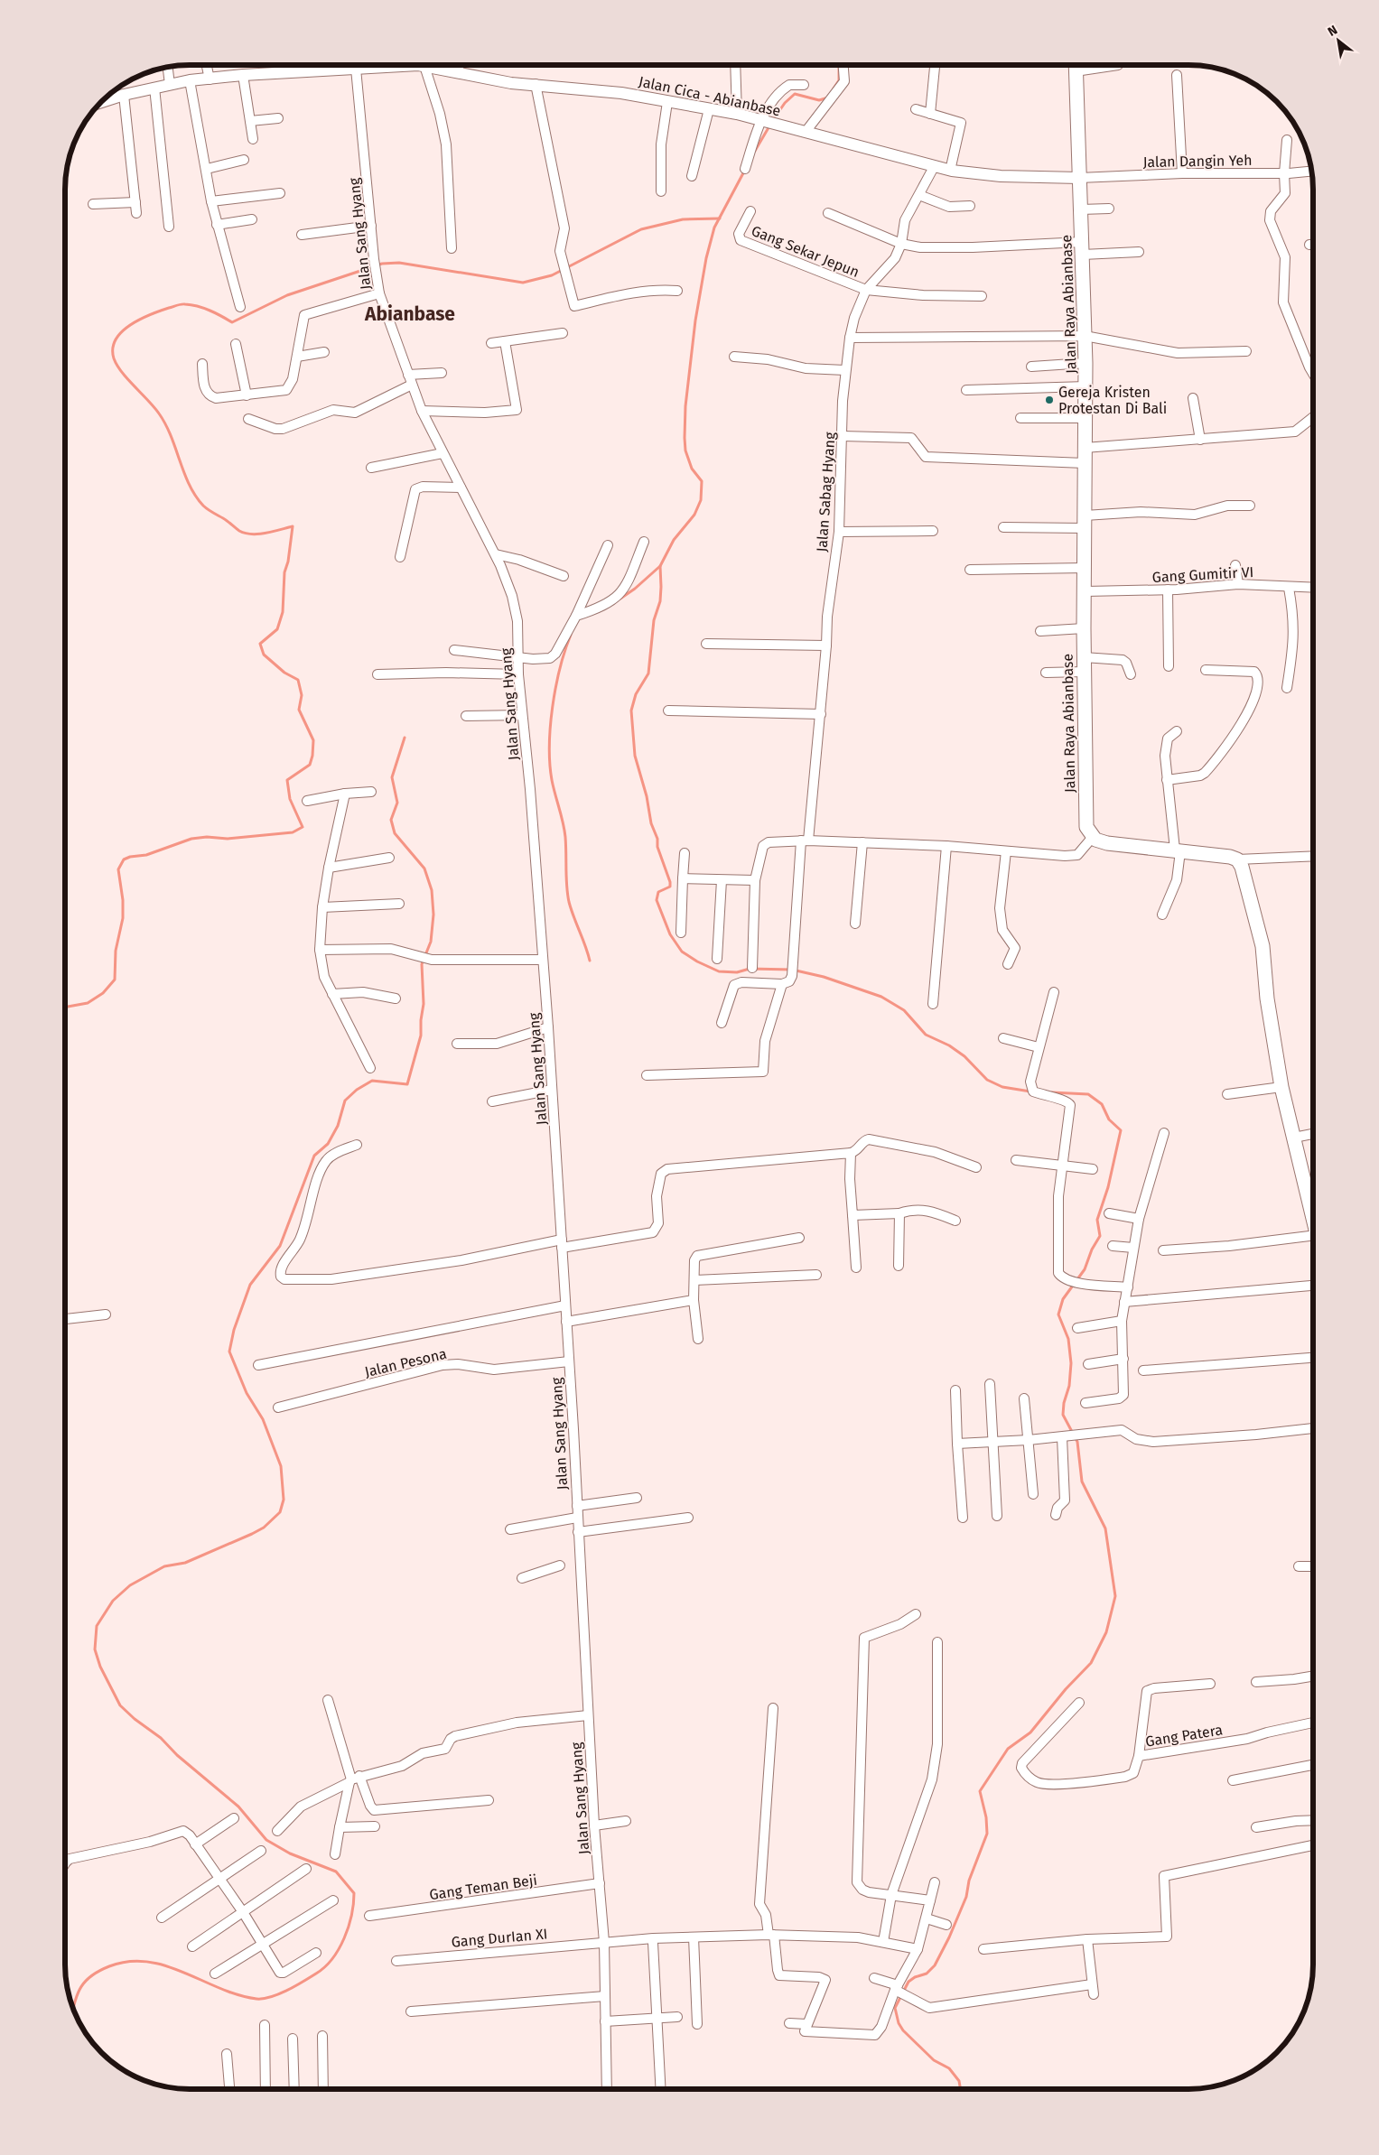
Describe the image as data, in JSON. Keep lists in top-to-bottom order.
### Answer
{
  "streets": {
    "main road": ["Jalan Raya Abianbase"],
    "street": [
      "Jalan Cica - Abianbase",
      "Jalan Dangin Yeh",
      "Jalan Sang Hyang",
      "Gang Sekar Jepun",
      "Jalan Sabag Hyang",
      "Gang Gumitir VI",
      "Jalan Pesona",
      "Gang Patera",
      "Gang Teman Beji",
      "Gang DurIan XI"
    ]
  },
  "crossings": [
    ["Jalan Cica - Abianbase", "Jalan Dangin Yeh"],
    ["Jalan Cica - Abianbase", "Jalan Raya Abianbase"],
    ["Jalan Cica - Abianbase", "Jalan Sabag Hyang"],
    ["Jalan Dangin Yeh", "Jalan Raya Abianbase"],
    ["Jalan Sang Hyang", "Jalan Pesona"],
    ["Jalan Sang Hyang", "Gang Teman Beji"],
    ["Jalan Sang Hyang", "Gang DurIan XI"],
    ["Gang Sekar Jepun", "Jalan Sabag Hyang"],
    ["Jalan Raya Abianbase", "Gang Gumitir VI"]
  ],
  "districts": ["Abianbase"],
  "places": ["Gereja Kristen Protestan Di Bali"],
  "north": "top left"
}
